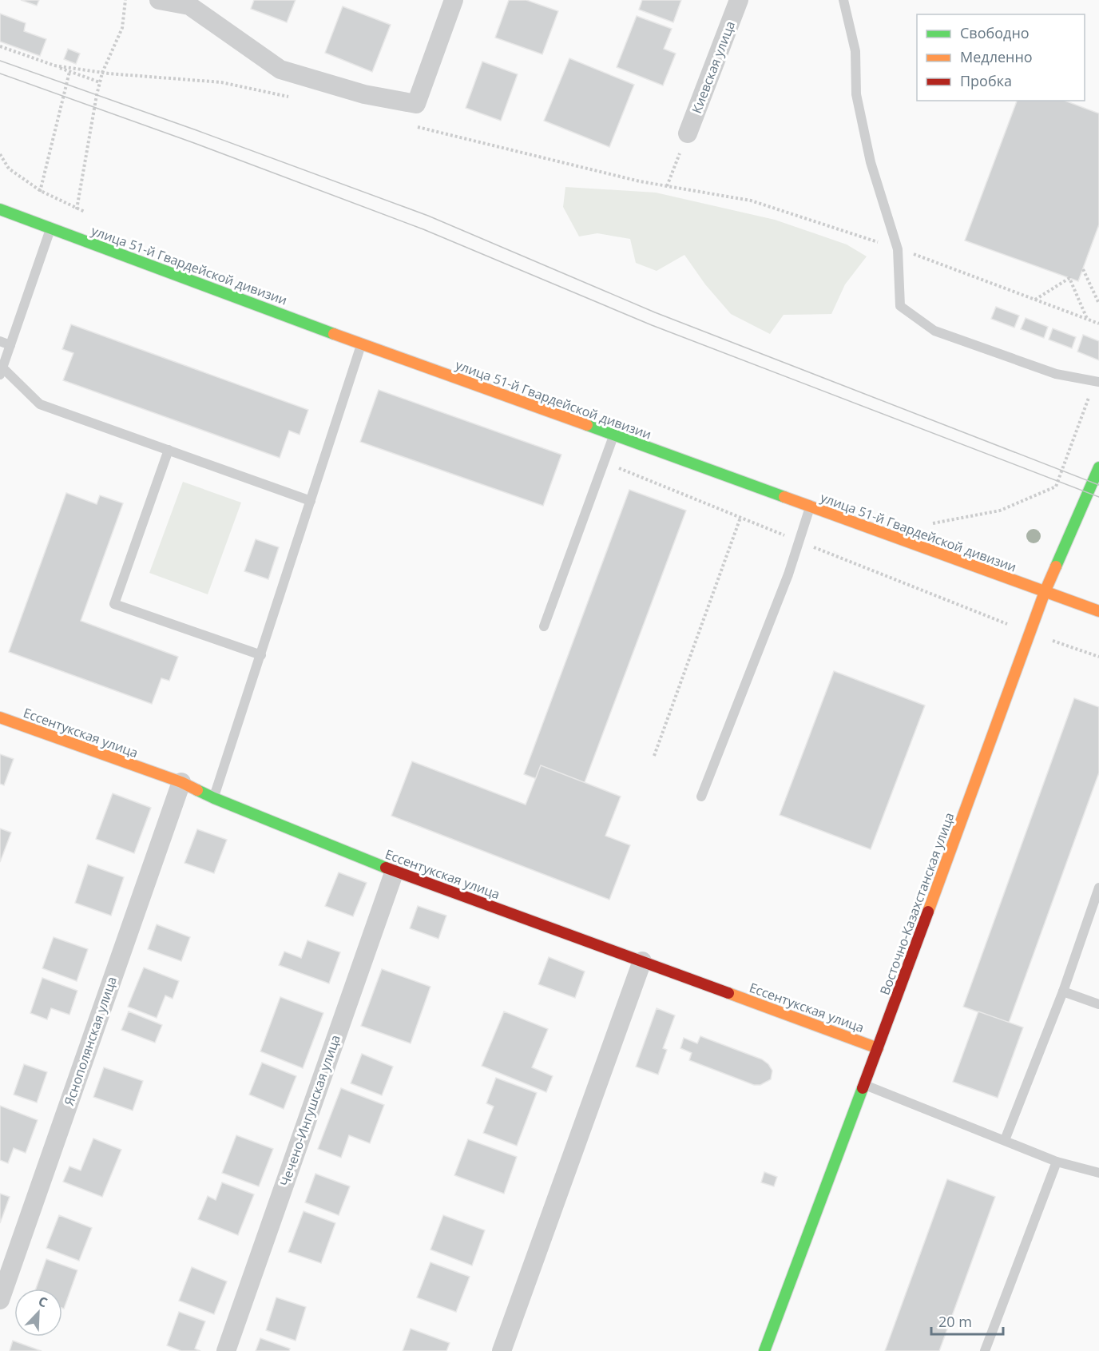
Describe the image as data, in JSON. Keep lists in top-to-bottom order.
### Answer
{
  "streets": {
    "street": [
      "Киевская улица",
      "улица 51-й Гвардейской дивизии",
      "Ессентукская улица",
      "Восточно-Казахстанская улица",
      "Яснополянская улица",
      "Чечено-Ингушская улица"
    ]
  },
  "crossings": [
    ["улица 51-й Гвардейской дивизии", "Восточно-Казахстанская улица"],
    ["Ессентукская улица", "Восточно-Казахстанская улица"],
    ["Ессентукская улица", "Яснополянская улица"],
    ["Ессентукская улица", "Чечено-Ингушская улица"]
  ],
  "legend": ["Свободно", "Медленно", "Пробка"],
  "scale_bar": "20 m",
  "north": "top right"
}
